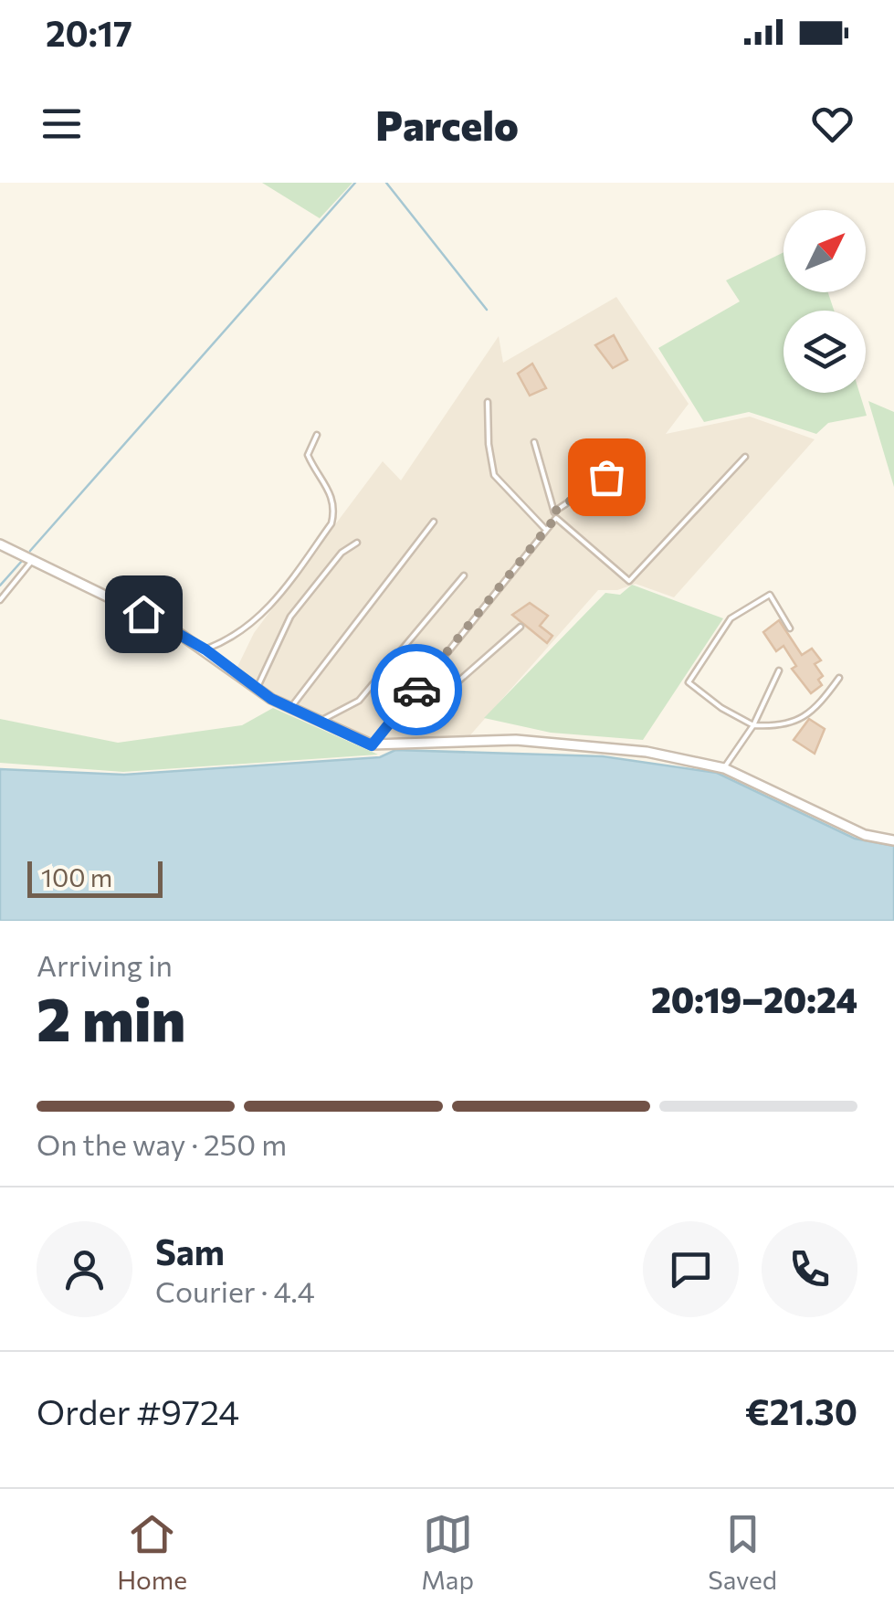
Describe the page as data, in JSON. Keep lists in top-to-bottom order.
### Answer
{
  "scale_bar": "100 m",
  "north": "top right",
  "page": {
    "status": "20:17",
    "header": "Parcelo",
    "scale": "100 m",
    "heading": ["2 min", "Arriving in", "20:19–20:24"],
    "panel": [
      "Sam",
      "Courier · 4.4",
      "Order #9724",
      "€21.30"
    ],
    "bar": "On the way · 250 m",
    "tabs": ["Home", "Map", "Saved"]
  }
}
